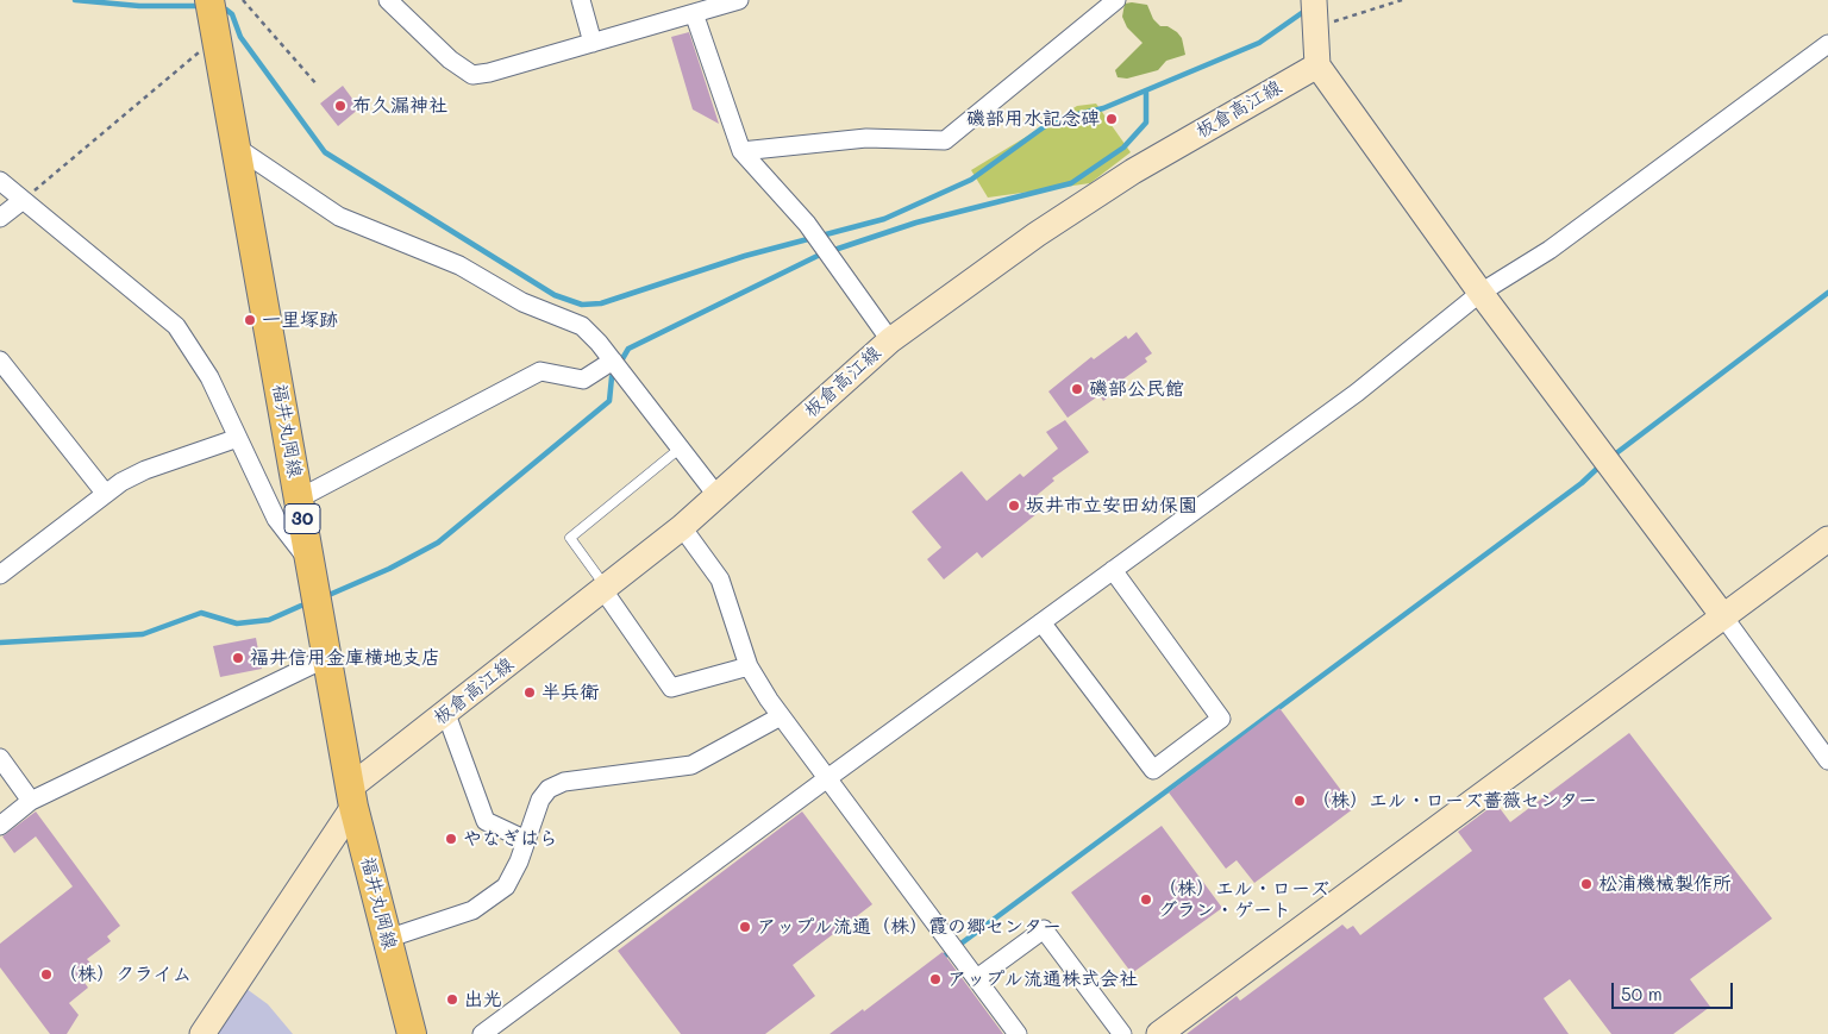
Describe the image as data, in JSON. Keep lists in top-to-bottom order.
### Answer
{
  "streets": {
    "main road": ["板倉高江線", "福井丸岡線", "30"]
  },
  "crossings": [
    ["板倉高江線", "福井丸岡線"]
  ],
  "places": [
    "布久漏神社",
    "磯部用水記念碑",
    "一里塚跡",
    "磯部公民館",
    "坂井市立安田幼保園",
    "福井信用金庫横地支店",
    "半兵衛",
    "（株）エル・ローズ薔薇センター",
    "やなぎはら",
    "松浦機械製作所",
    "（株）エル・ローズ グラン・ゲート",
    "アップル流通（株）霞の郷センター",
    "（株）クライム",
    "アップル流通株式会社",
    "出光"
  ],
  "scale_bar": "50 m"
}
